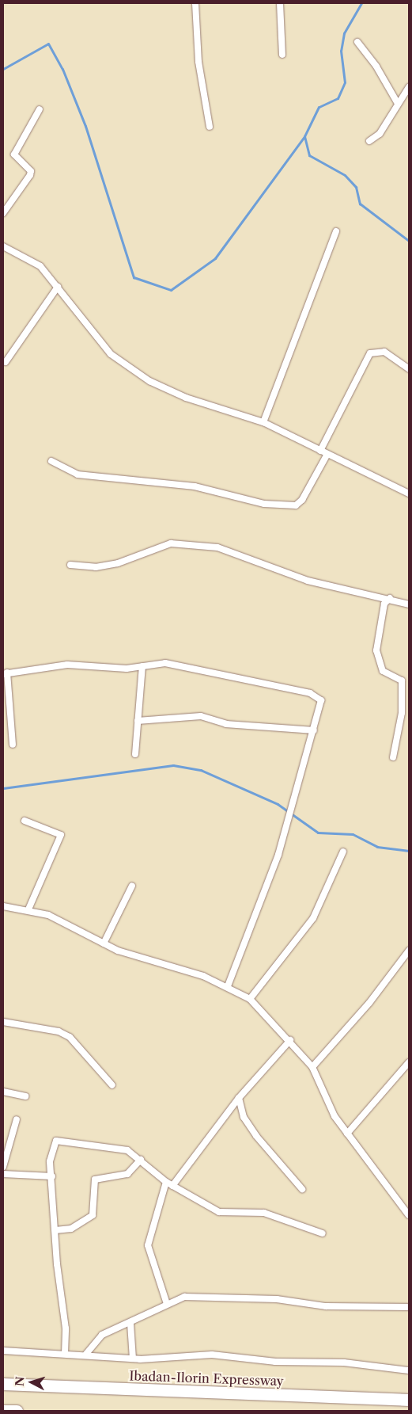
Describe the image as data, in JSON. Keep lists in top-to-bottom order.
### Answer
{
  "streets": {
    "highway": ["Ibadan-Ilorin Expressway"]
  },
  "north": "left"
}
